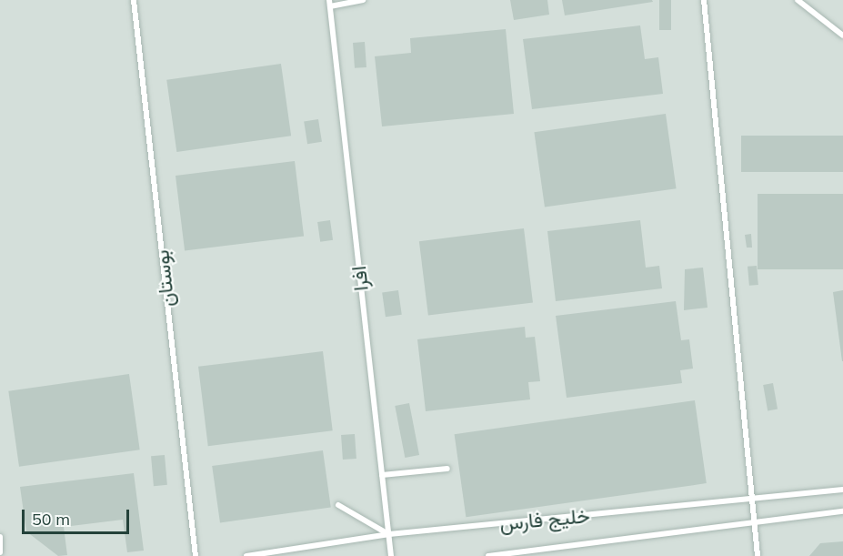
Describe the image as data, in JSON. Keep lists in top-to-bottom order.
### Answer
{
  "streets": {
    "lane": ["بوستان", "افرا", "خلیج فارس"]
  },
  "crossings": [
    ["افرا", "خلیج فارس"]
  ],
  "scale_bar": "50 m"
}
